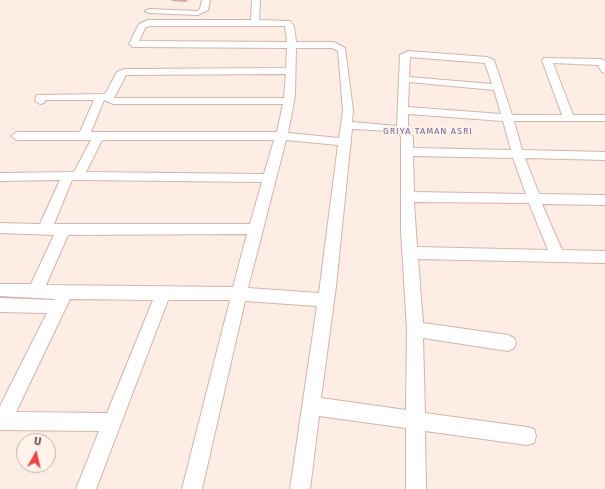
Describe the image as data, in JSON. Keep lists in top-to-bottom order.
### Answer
{
  "districts": ["GRIYA TAMAN ASRI"],
  "north": "top"
}
